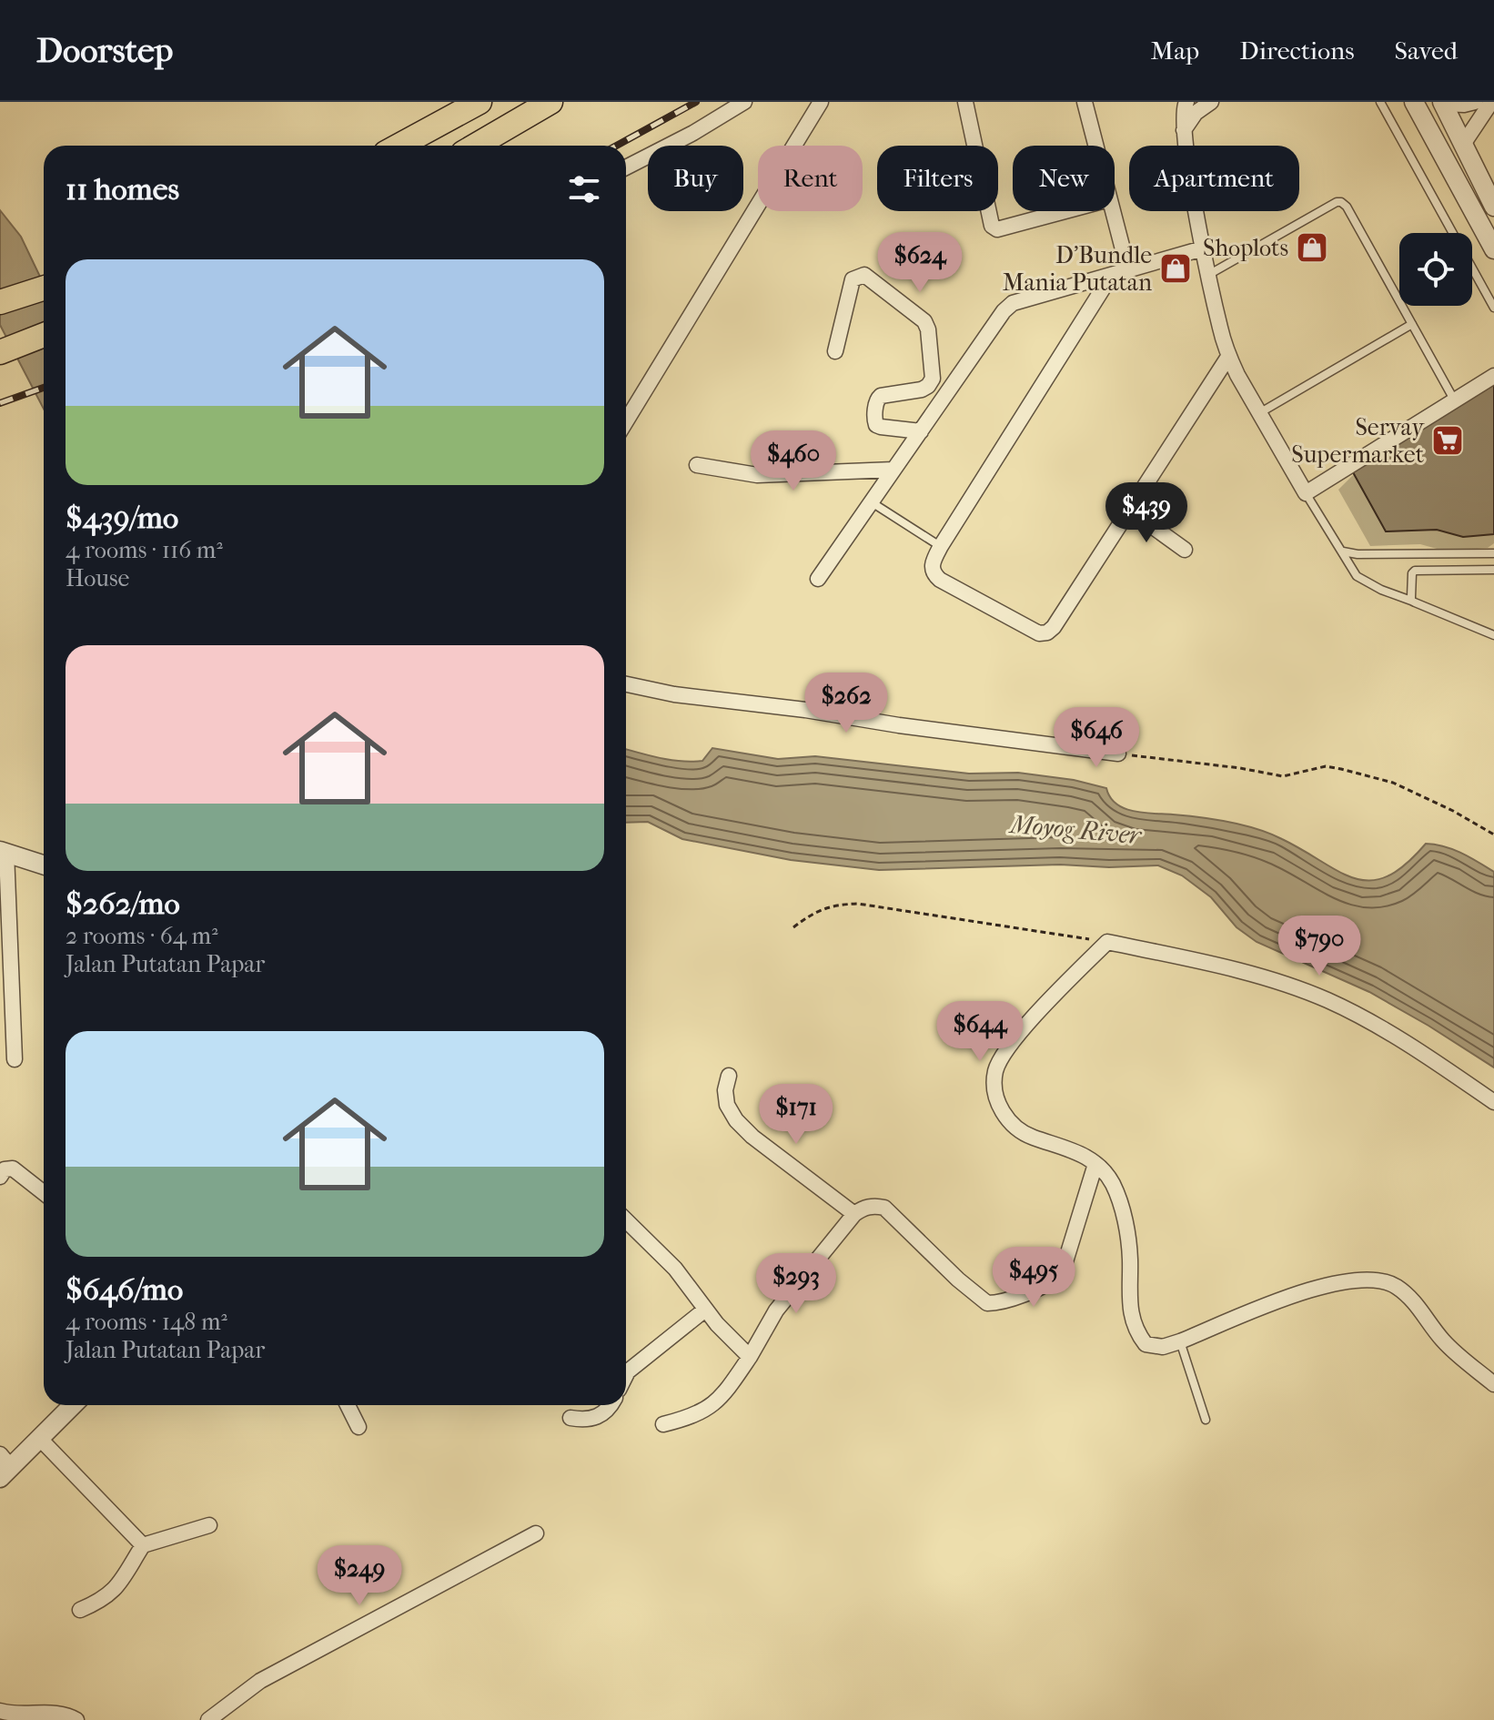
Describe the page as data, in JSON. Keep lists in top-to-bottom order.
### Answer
{
  "water": ["Moyog River"],
  "places": {
    "shop": ["Shoplots", "D'Bundle Mania Putatan"],
    "supermarket": ["Servay Supermarket"]
  },
  "page": {
    "header": "Doorstep",
    "nav": ["Map", "Directions", "Saved"],
    "chip": [
      "Buy",
      "Rent",
      "Filters",
      "New",
      "Apartment"
    ],
    "heading": "11 homes",
    "price": [
      "$624",
      "$460",
      "$439",
      "$262",
      "$646",
      "$790",
      "$644",
      "$171",
      "$495",
      "$293",
      "$249"
    ],
    "list": [
      {
        "name": "$439/mo",
        "note": "4 rooms · 116 m² · House"
      },
      {
        "name": "$262/mo",
        "note": "2 rooms · 64 m² · Jalan Putatan Papar"
      },
      {
        "name": "$646/mo",
        "note": "4 rooms · 148 m² · Jalan Putatan Papar"
      }
    ]
  }
}
